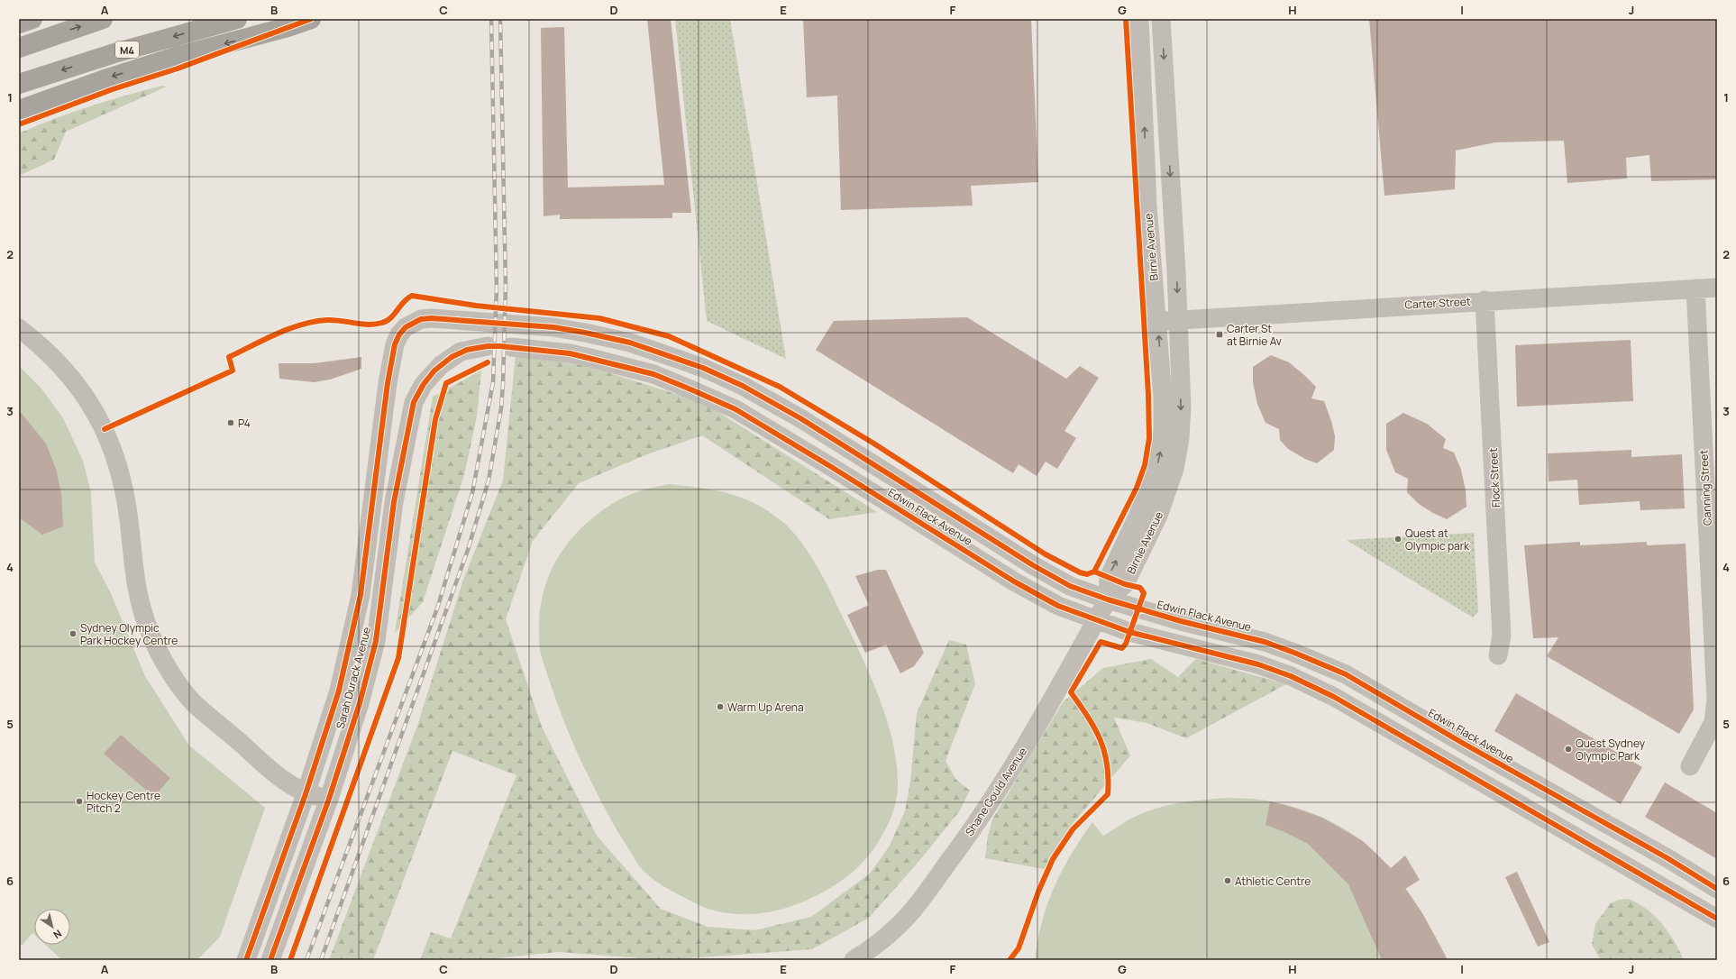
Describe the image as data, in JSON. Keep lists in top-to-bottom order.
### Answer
{
  "streets": {
    "highway": ["M4"],
    "street": [
      "Birnie Avenue",
      "Carter Street",
      "Flock Street",
      "Canning Street",
      "Edwin Flack Avenue",
      "Sarah Durack Avenue",
      "Shane Gould Avenue"
    ]
  },
  "crossings": [
    ["Birnie Avenue", "Carter Street"],
    ["Birnie Avenue", "Edwin Flack Avenue"],
    ["Birnie Avenue", "Shane Gould Avenue"],
    ["Carter Street", "Flock Street"],
    ["Carter Street", "Canning Street"],
    ["Edwin Flack Avenue", "Sarah Durack Avenue"],
    ["Edwin Flack Avenue", "Shane Gould Avenue"]
  ],
  "places": {
    "transit": ["Carter St at Birnie Av"],
    "other": [
      "P4",
      "Quest at Olympic park",
      "Sydney Olympic Park Hockey Centre",
      "Warm Up Arena",
      "Quest Sydney Olympic Park",
      "Hockey Centre Pitch 2",
      "Athletic Centre"
    ]
  },
  "north": "bottom right",
  "grid": {
    "columns": [
      "A",
      "B",
      "C",
      "D",
      "E",
      "F",
      "G",
      "H",
      "I",
      "J"
    ],
    "rows": [
      "1",
      "2",
      "3",
      "4",
      "5",
      "6"
    ]
  }
}
